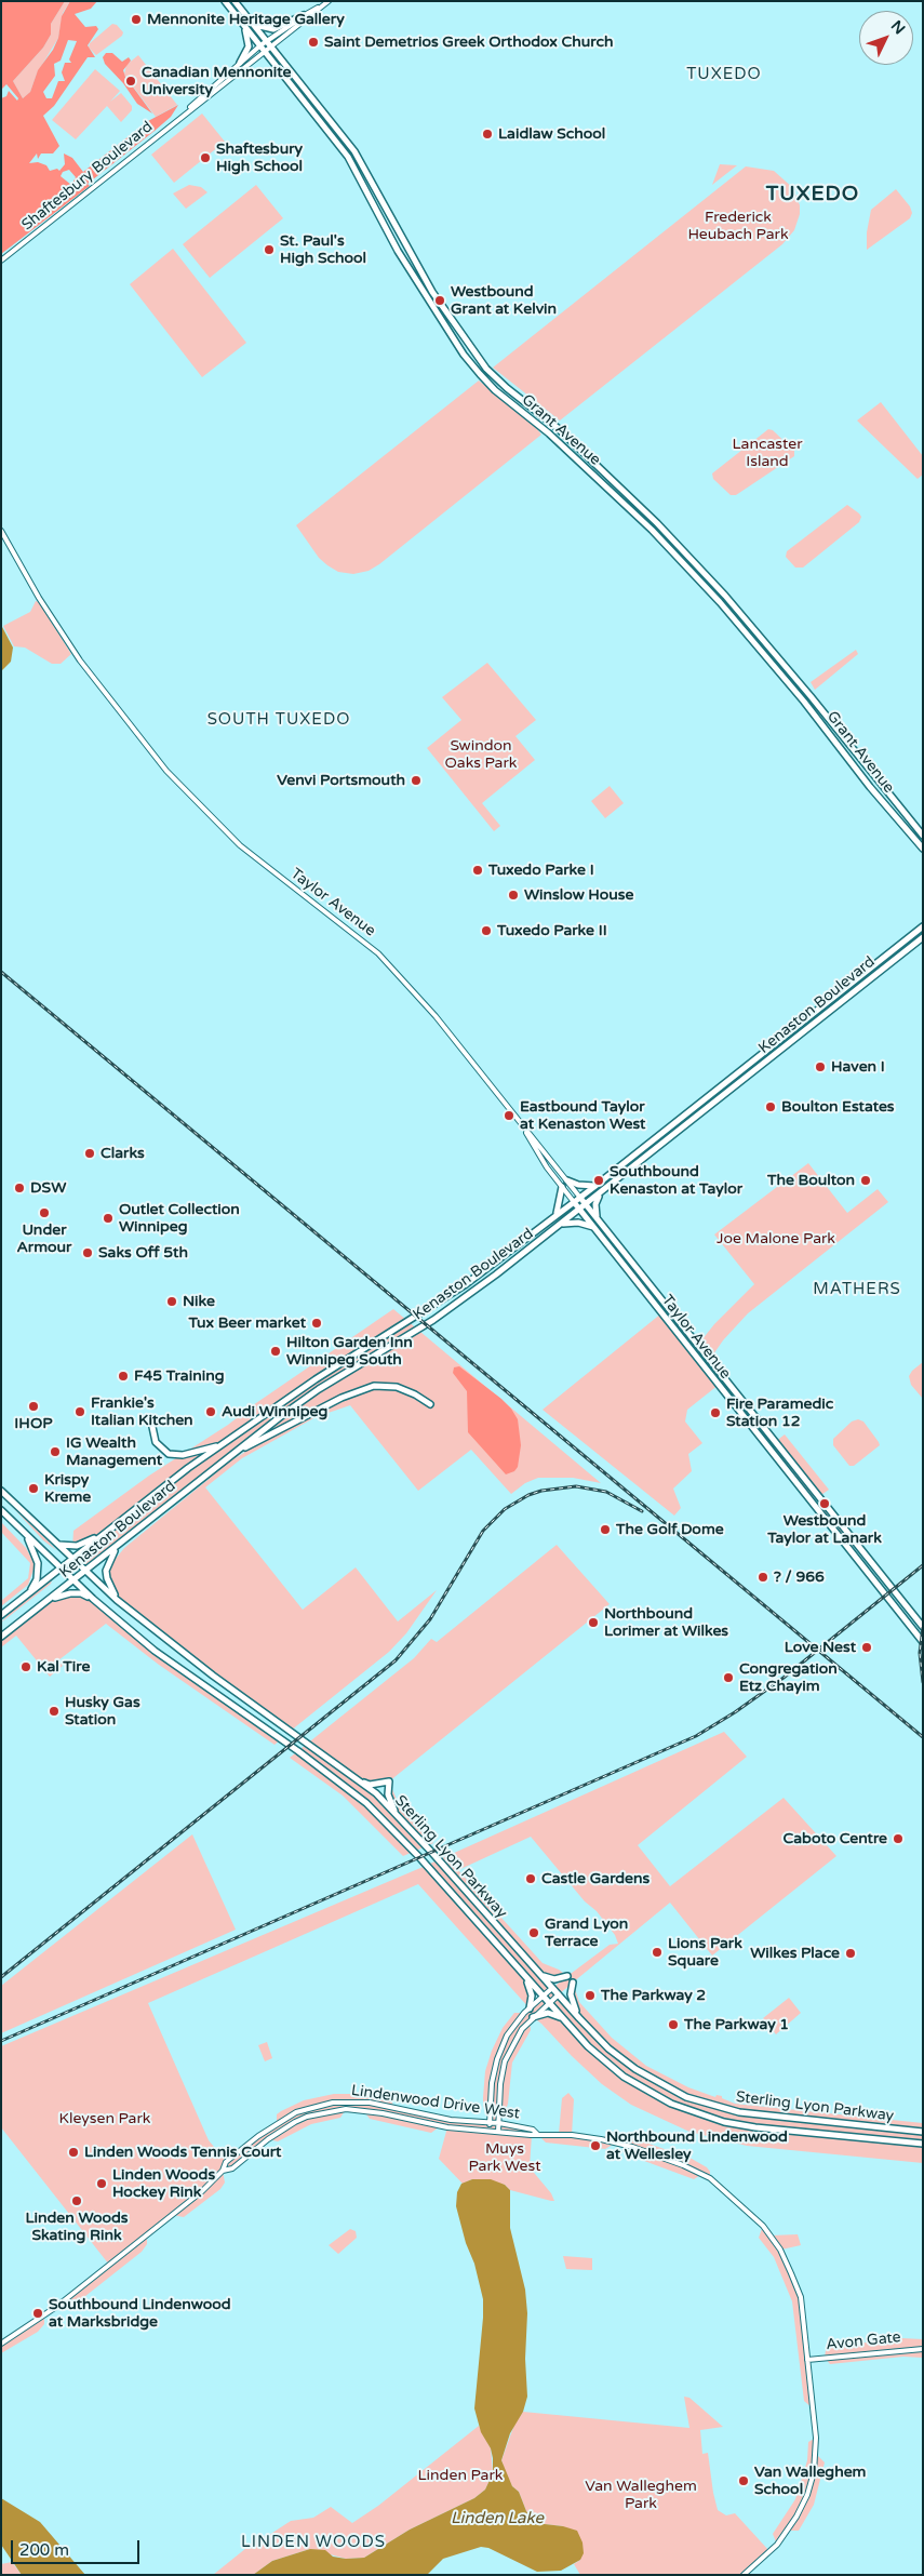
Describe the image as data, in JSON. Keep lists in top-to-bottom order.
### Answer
{
  "streets": {
    "main road": [
      "Grant Avenue",
      "Taylor Avenue",
      "Kenaston Boulevard",
      "Sterling Lyon Parkway"
    ],
    "street": ["Shaftesbury Boulevard", "Lindenwood Drive West", "Avon Gate"]
  },
  "crossings": [
    ["Shaftesbury Boulevard", "Grant Avenue"],
    ["Taylor Avenue", "Kenaston Boulevard"],
    ["Kenaston Boulevard", "Sterling Lyon Parkway"],
    ["Lindenwood Drive West", "Avon Gate"]
  ],
  "districts": [
    "TUXEDO",
    "TUXEDO",
    "SOUTH TUXEDO",
    "MATHERS",
    "LINDEN WOODS"
  ],
  "water": ["Linden Lake"],
  "parks": [
    "Frederick Heubach Park",
    "Lancaster Island",
    "Swindon Oaks Park",
    "Joe Malone Park",
    "Kleysen Park",
    "Muys Park West",
    "Linden Park",
    "Van Walleghem Park"
  ],
  "places": [
    "Mennonite Heritage Gallery",
    "Saint Demetrios Greek Orthodox Church",
    "Canadian Mennonite University",
    "Laidlaw School",
    "Shaftesbury High School",
    "St. Paul's High School",
    "Westbound Grant at Kelvin",
    "Venvi Portsmouth",
    "Tuxedo Parke I",
    "Winslow House",
    "Tuxedo Parke II",
    "Haven I",
    "Boulton Estates",
    "Eastbound Taylor at Kenaston West",
    "Clarks",
    "Southbound Kenaston at Taylor",
    "The Boulton",
    "DSW",
    "Under Armour",
    "Outlet Collection Winnipeg",
    "Saks Off 5th",
    "Nike",
    "Tux Beer market",
    "Hilton Garden Inn Winnipeg South",
    "F45 Training",
    "IHOP",
    "Frankie's Italian Kitchen",
    "Audi Winnipeg",
    "Fire Paramedic Station 12",
    "IG Wealth Management",
    "Krispy Kreme",
    "Westbound Taylor at Lanark",
    "The Golf Dome",
    "? / 966",
    "Northbound Lorimer at Wilkes",
    "Love Nest",
    "Kal Tire",
    "Congregation Etz Chayim",
    "Husky Gas Station",
    "Caboto Centre",
    "Castle Gardens",
    "Grand Lyon Terrace",
    "Lions Park Square",
    "Wilkes Place",
    "The Parkway 2",
    "The Parkway 1",
    "Northbound Lindenwood at Wellesley",
    "Linden Woods Tennis Court",
    "Linden Woods Hockey Rink",
    "Linden Woods Skating Rink",
    "Southbound Lindenwood at Marksbridge",
    "Van Walleghem School"
  ],
  "scale_bar": "200 m",
  "north": "top right"
}
